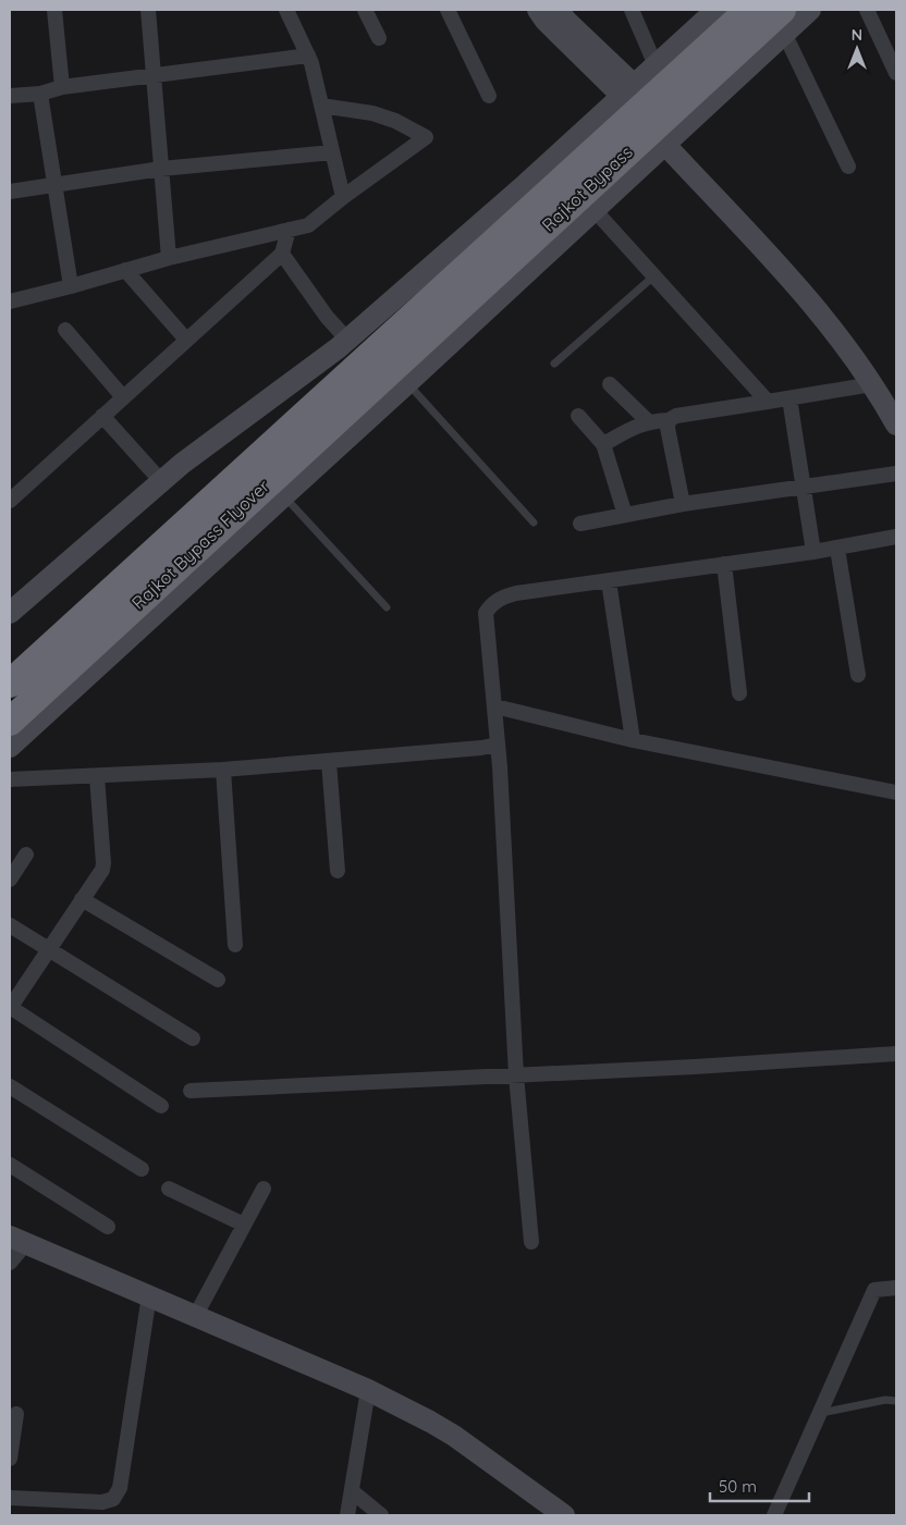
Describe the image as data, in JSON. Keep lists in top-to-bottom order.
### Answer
{
  "streets": {
    "highway": ["Rajkot Bypass", "Rajkot Bypass Flyover"]
  },
  "crossings": [
    ["Rajkot Bypass", "Rajkot Bypass Flyover"]
  ],
  "scale_bar": "50 m",
  "north": "top"
}
